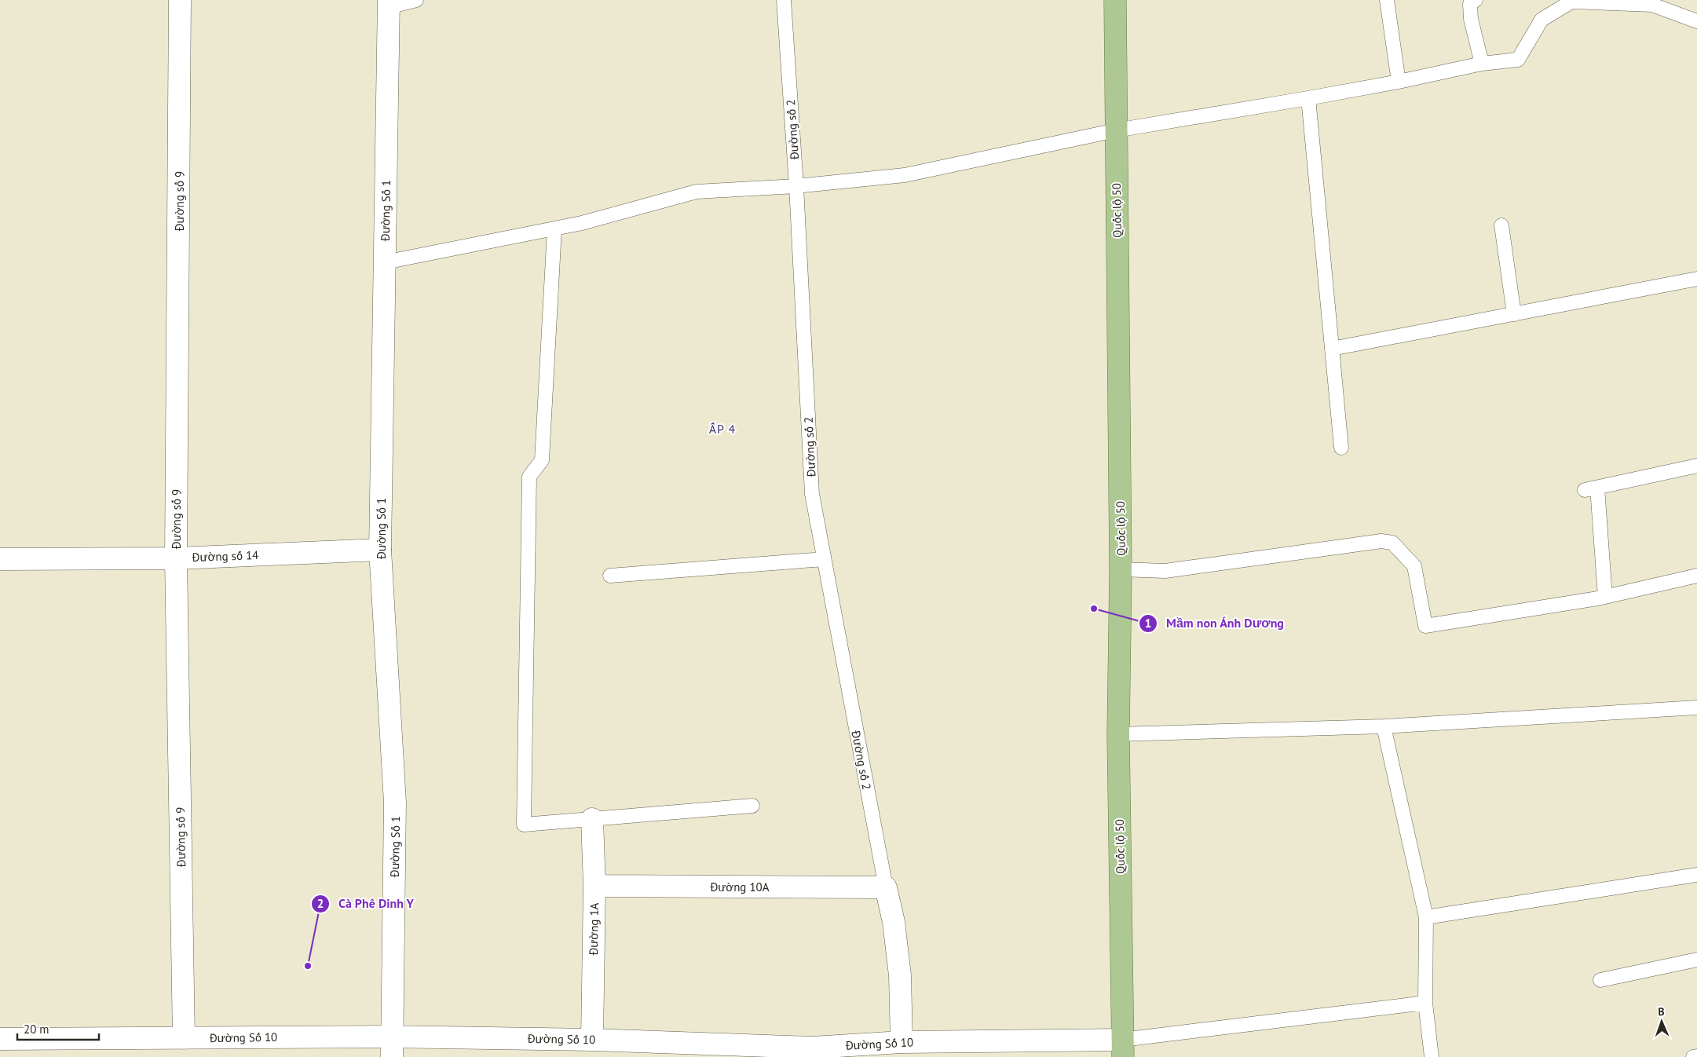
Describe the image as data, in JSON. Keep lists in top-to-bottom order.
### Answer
{
  "streets": {
    "main road": ["Quốc lộ 50"],
    "street": [
      "Đường số 9",
      "Đường Số 1",
      "Đường số 14",
      "Đường 10A",
      "Đường 1A",
      "Đường Số 10"
    ],
    "lane": ["Đường số 2"]
  },
  "crossings": [
    ["Đường số 2", "Đường 10A"],
    ["Đường số 9", "Đường số 14"],
    ["Đường số 9", "Đường Số 10"],
    ["Đường Số 1", "Đường số 14"],
    ["Đường Số 1", "Đường Số 10"],
    ["Quốc lộ 50", "Đường Số 10"],
    ["Đường 10A", "Đường 1A"],
    ["Đường 1A", "Đường Số 10"]
  ],
  "districts": ["ẤP 4"],
  "places": ["Mầm non Ánh Dương", "Cà Phê Dinh Y"],
  "scale_bar": "20 m",
  "north": "top"
}
